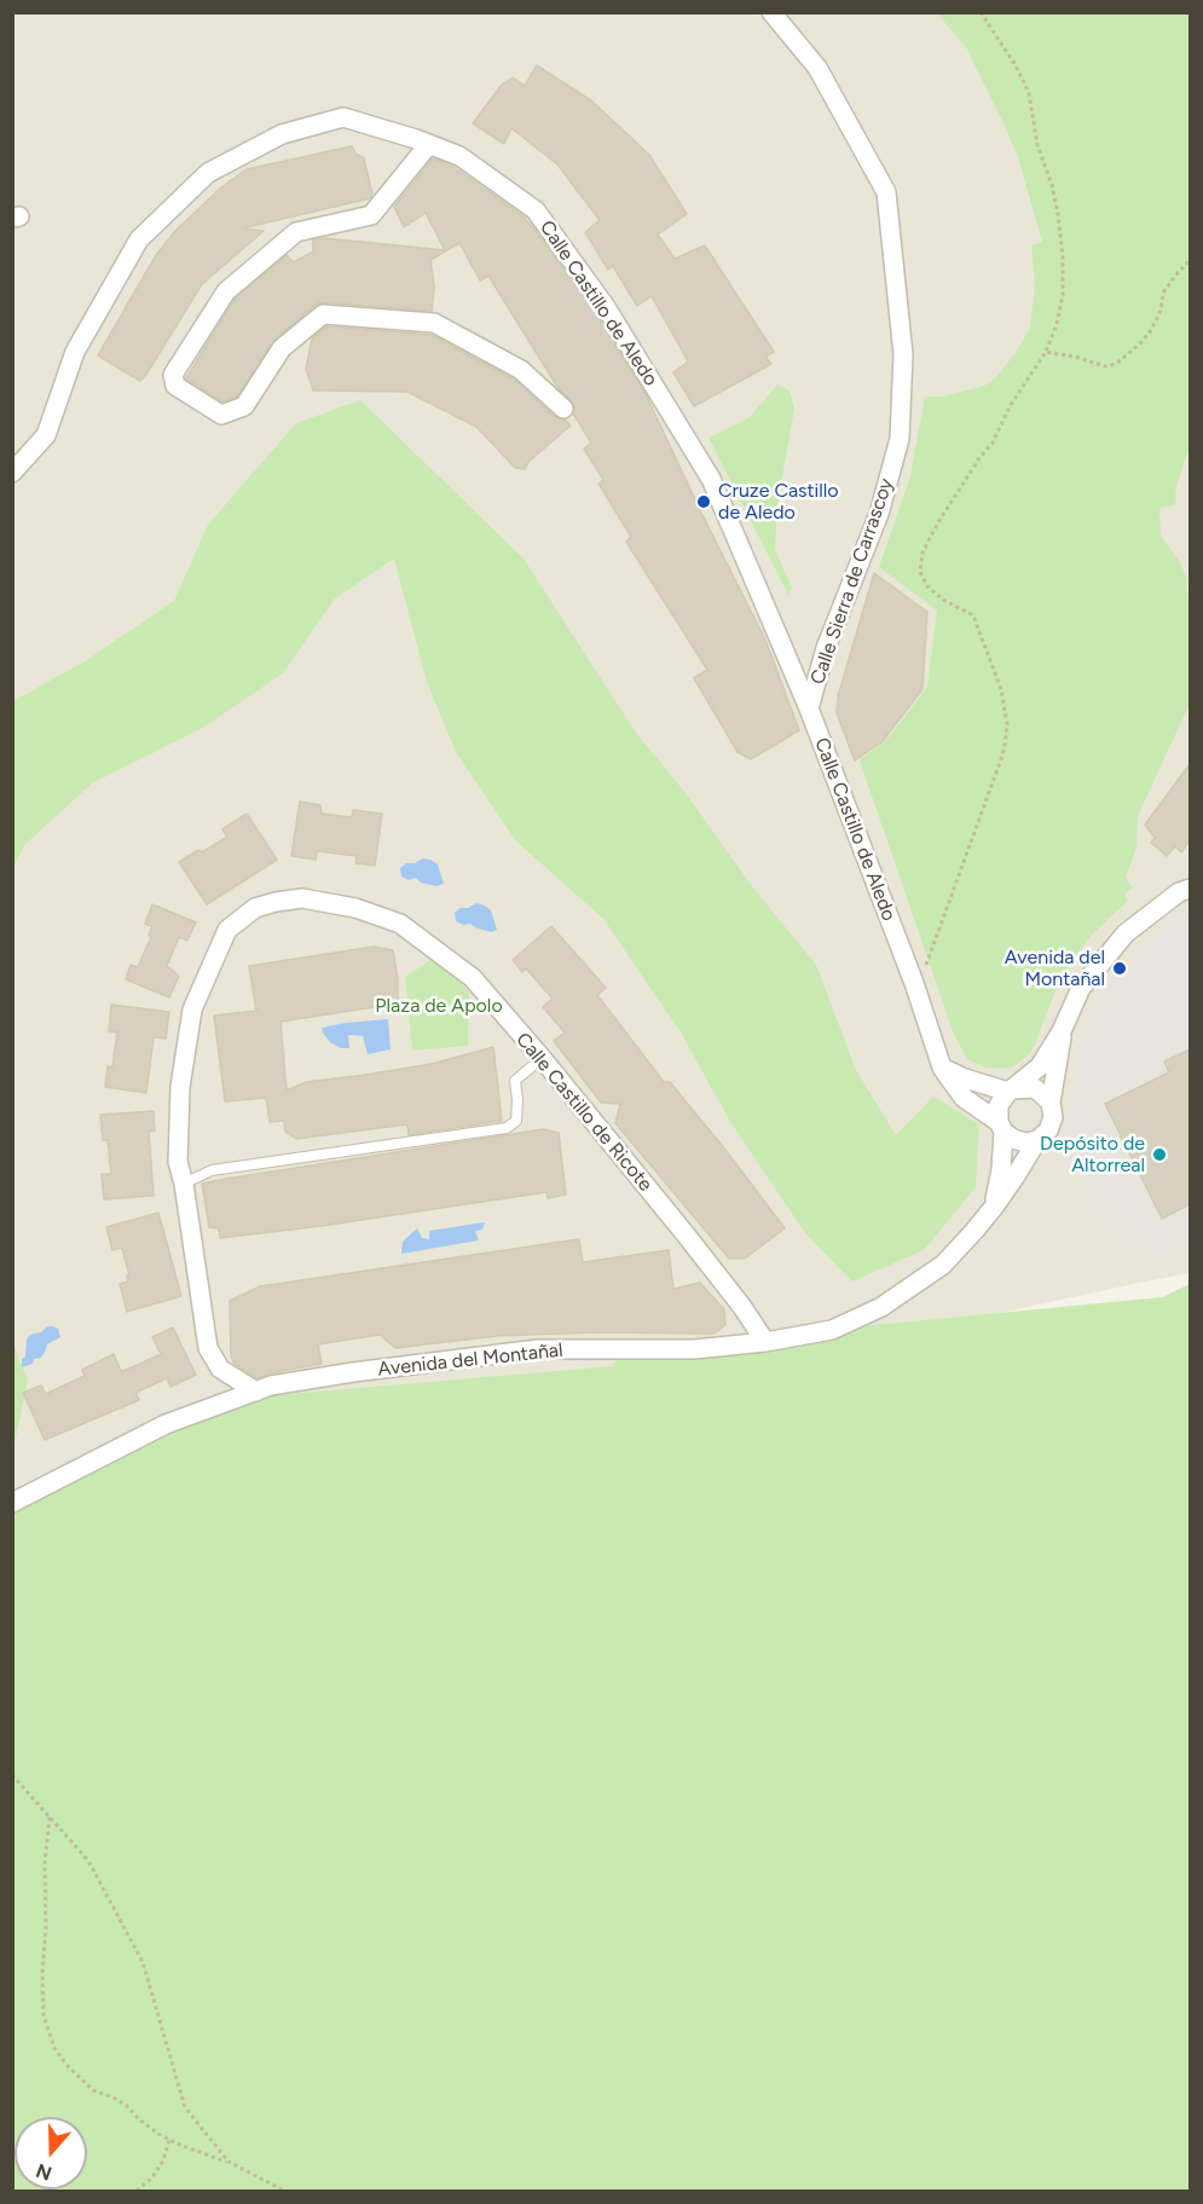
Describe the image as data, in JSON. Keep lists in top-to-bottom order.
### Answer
{
  "streets": {
    "street": [
      "Calle Castillo de Aledo",
      "Calle Sierra de Carrascoy",
      "Calle Castillo de Ricote",
      "Avenida del Montañal"
    ]
  },
  "crossings": [
    ["Calle Castillo de Aledo", "Calle Sierra de Carrascoy"],
    ["Calle Castillo de Aledo", "Avenida del Montañal"],
    ["Calle Castillo de Ricote", "Avenida del Montañal"]
  ],
  "parks": ["Plaza de Apolo"],
  "places": ["Cruze Castillo de Aledo", "Avenida del Montañal", "Depósito de Altorreal"],
  "north": "bottom"
}
